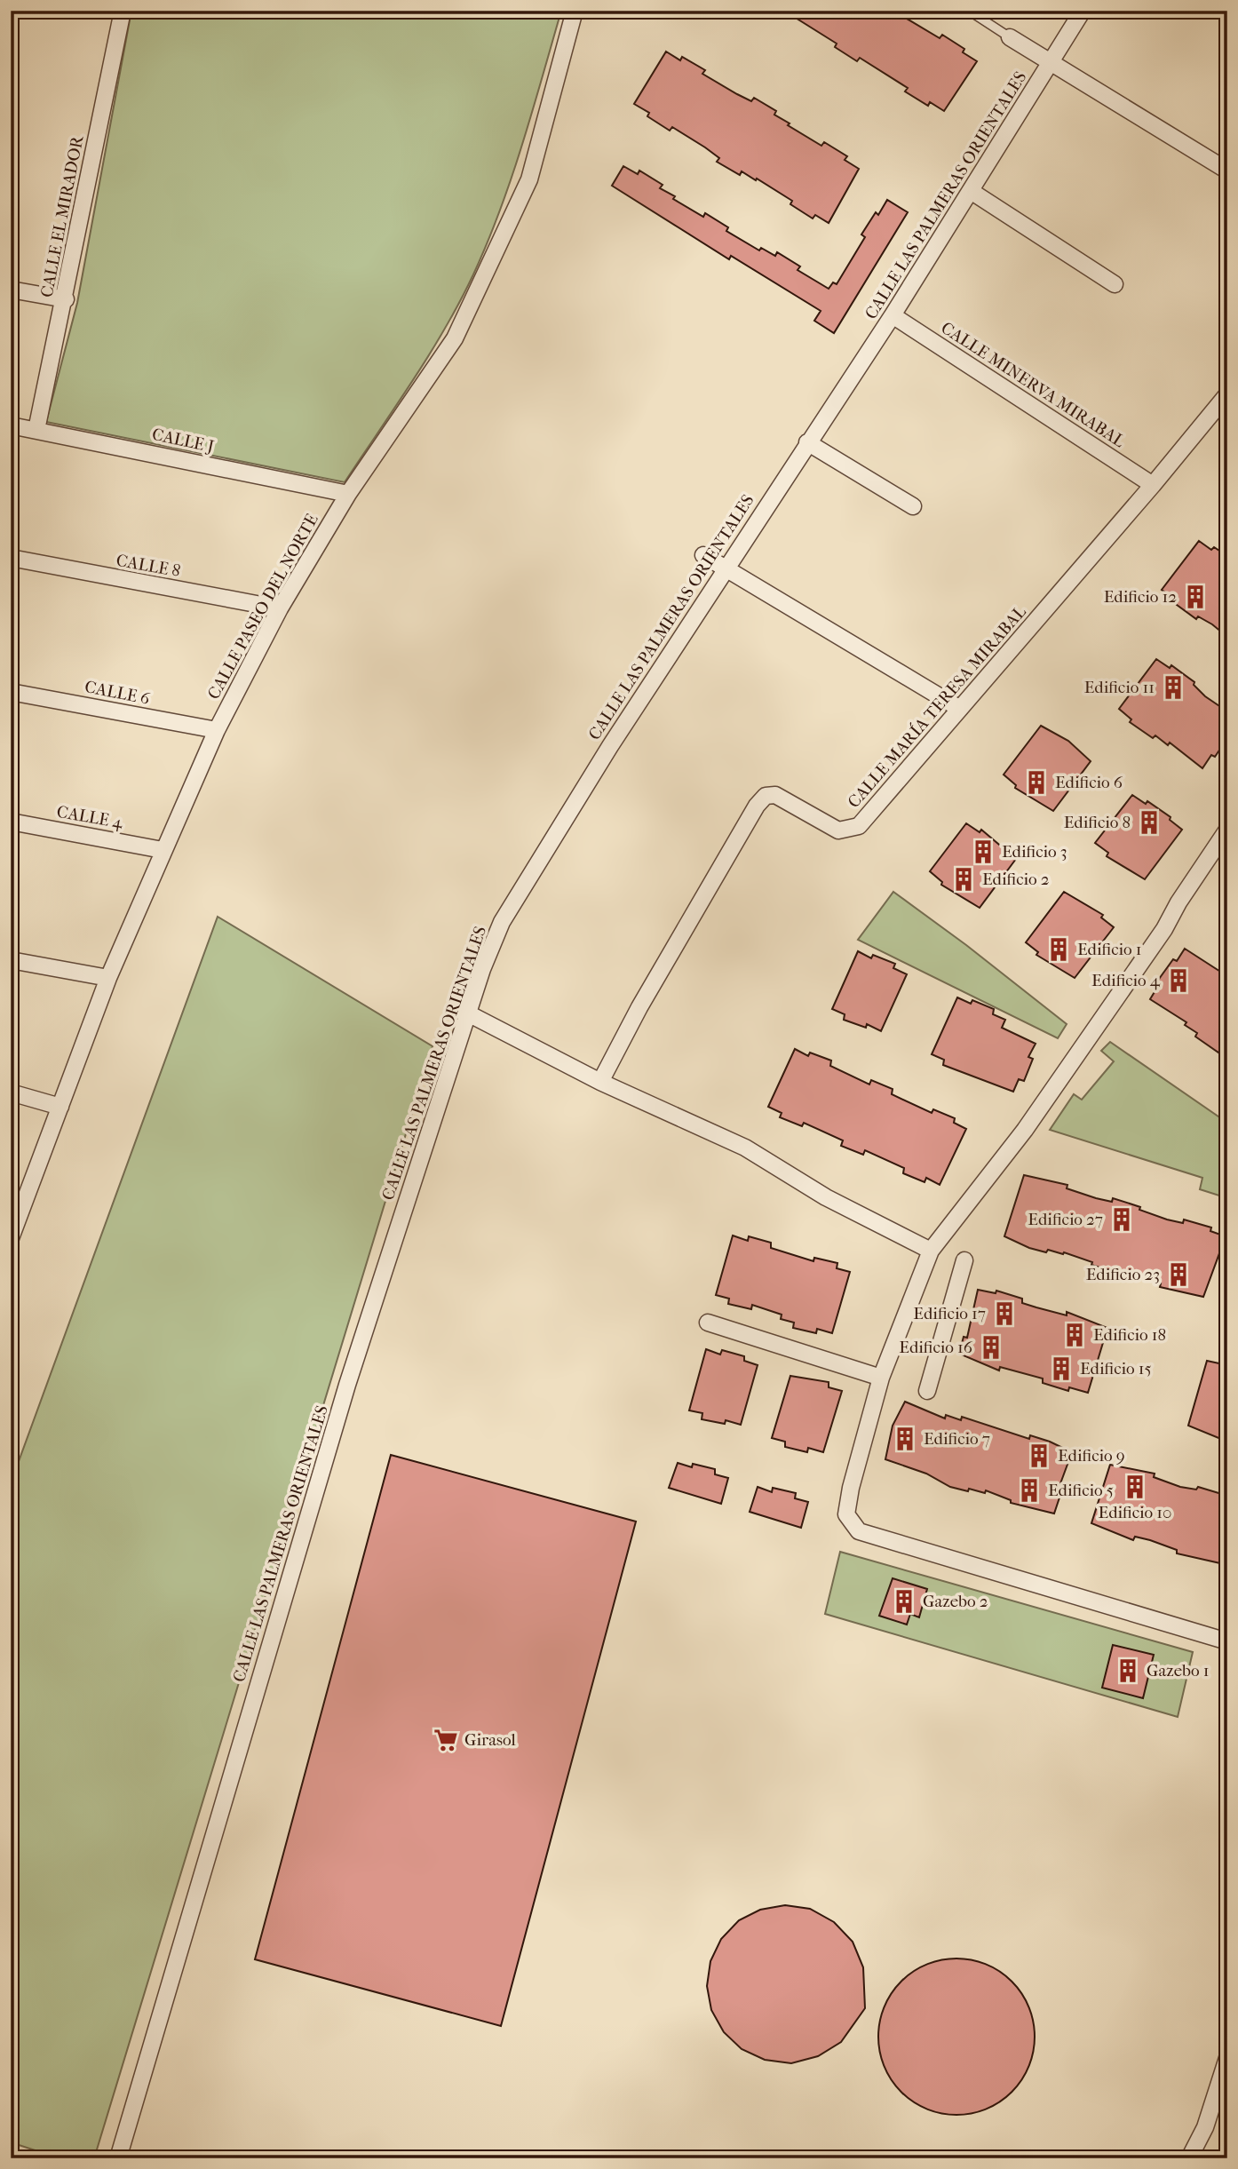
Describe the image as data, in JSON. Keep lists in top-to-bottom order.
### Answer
{
  "streets": {
    "street": [
      "CALLE LAS PALMERAS ORIENTALES",
      "CALLE EL MIRADOR",
      "CALLE MINERVA MIRABAL",
      "CALLE J",
      "CALLE 8",
      "CALLE PASEO DEL NORTE",
      "CALLE 6",
      "CALLE MARÍA TERESA MIRABAL",
      "CALLE 4"
    ]
  },
  "crossings": [
    ["CALLE LAS PALMERAS ORIENTALES", "CALLE MINERVA MIRABAL"],
    ["CALLE EL MIRADOR", "CALLE J"],
    ["CALLE MINERVA MIRABAL", "CALLE MARÍA TERESA MIRABAL"],
    ["CALLE J", "CALLE PASEO DEL NORTE"],
    ["CALLE 8", "CALLE PASEO DEL NORTE"],
    ["CALLE PASEO DEL NORTE", "CALLE 6"],
    ["CALLE PASEO DEL NORTE", "CALLE 4"]
  ],
  "places": {
    "building": [
      "Edificio 12",
      "Edificio 11",
      "Edificio 6",
      "Edificio 8",
      "Edificio 3",
      "Edificio 2",
      "Edificio 1",
      "Edificio 4",
      "Edificio 27",
      "Edificio 23",
      "Edificio 17",
      "Edificio 18",
      "Edificio 16",
      "Edificio 15",
      "Edificio 7",
      "Edificio 9",
      "Edificio 10",
      "Edificio 5",
      "Gazebo 2",
      "Gazebo 1"
    ],
    "supermarket": ["Girasol"]
  }
}
